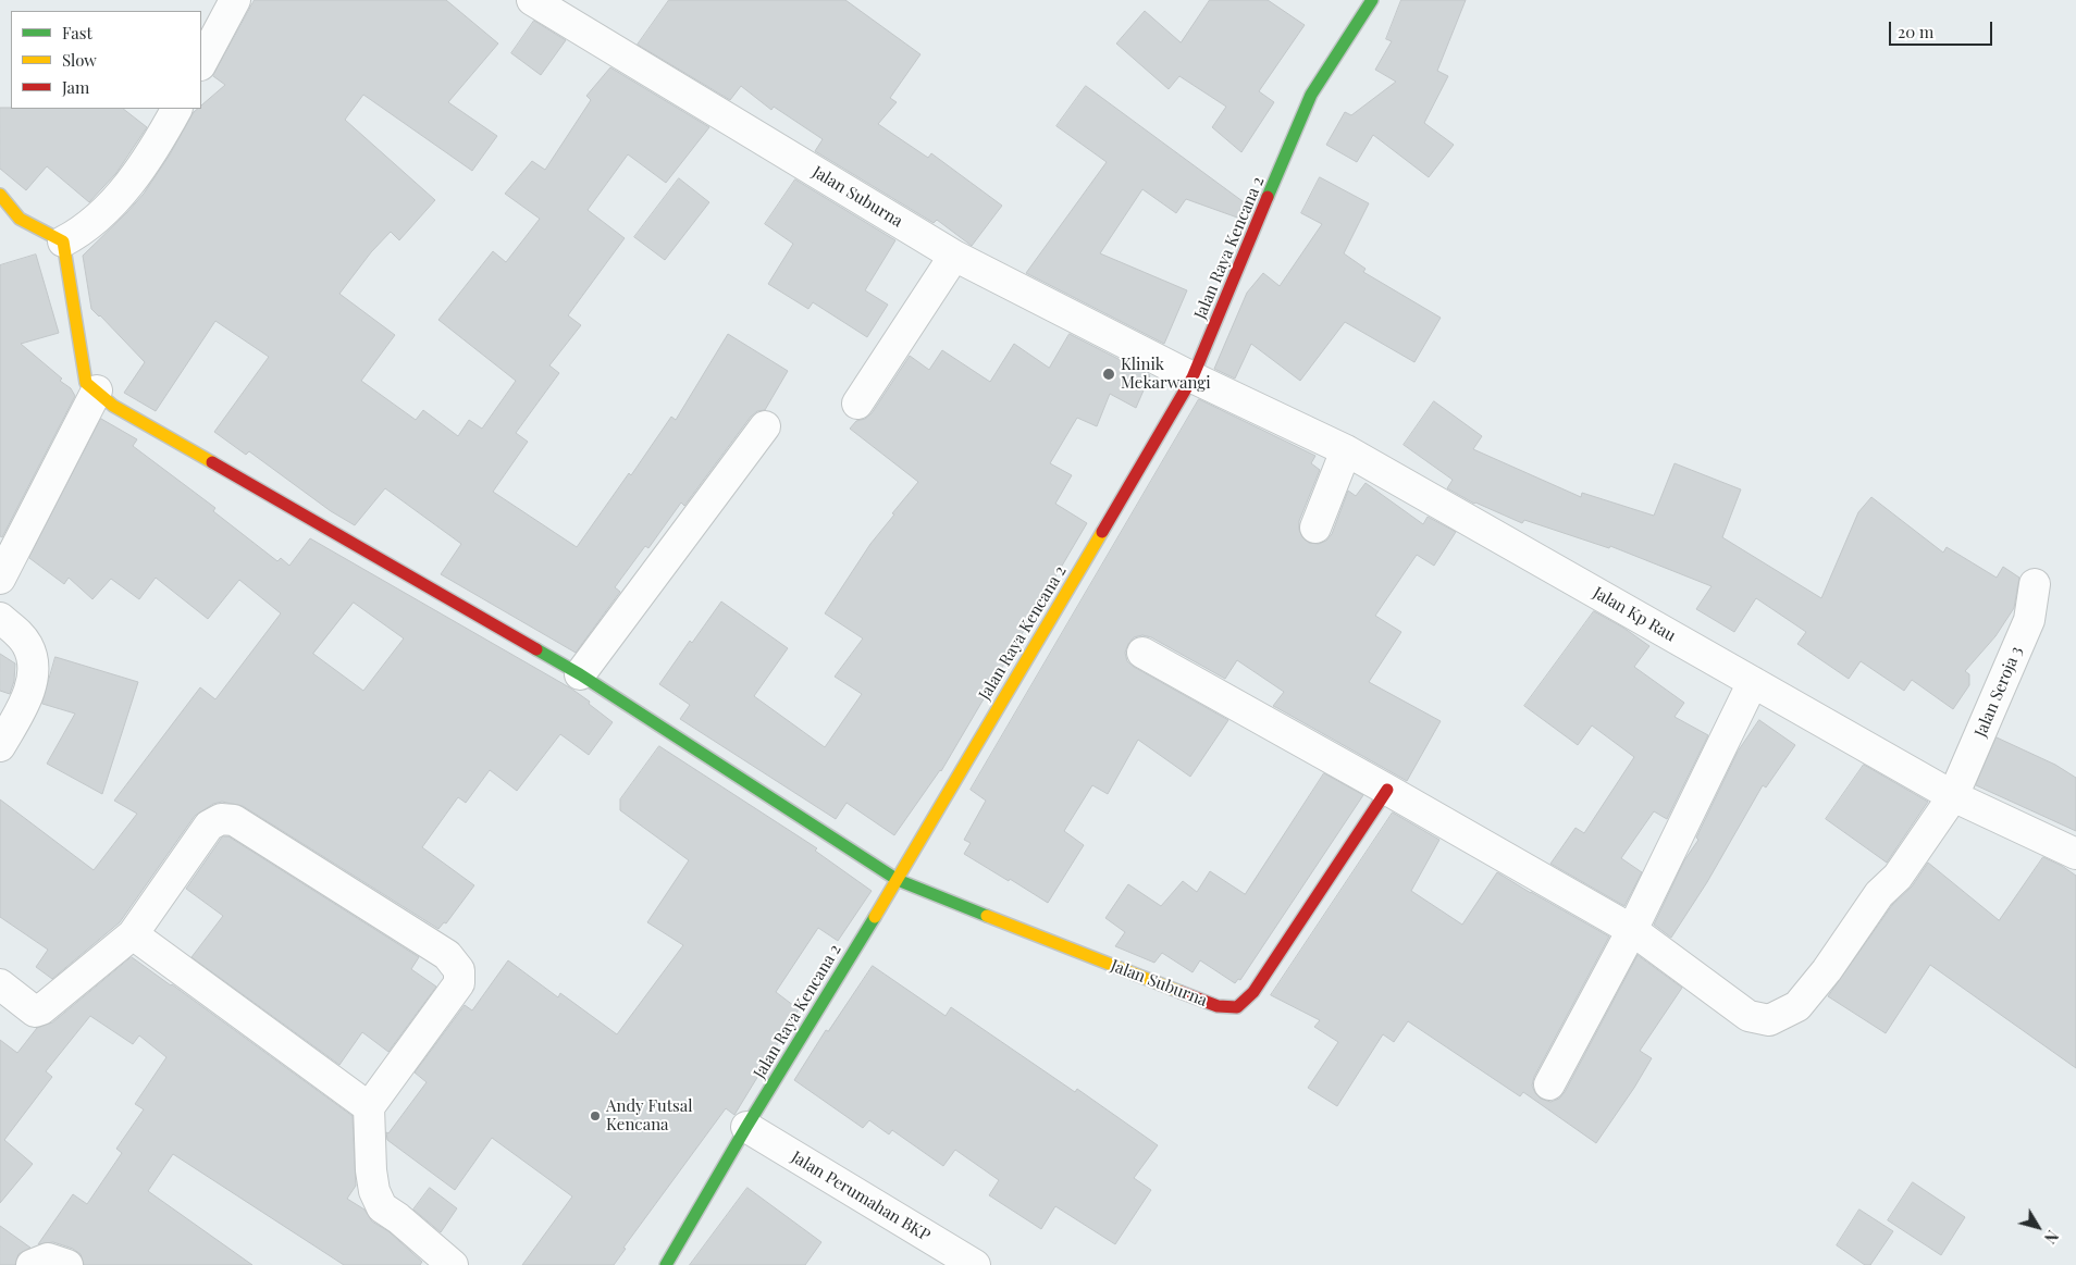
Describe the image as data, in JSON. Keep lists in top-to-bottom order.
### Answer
{
  "streets": {
    "street": [
      "Jalan Suburna",
      "Jalan Raya Kencana 2",
      "Jalan Kp Rau",
      "Jalan Seroja 3",
      "Jalan Perumahan BKP"
    ]
  },
  "crossings": [
    ["Jalan Suburna", "Jalan Raya Kencana 2"],
    ["Jalan Suburna", "Jalan Kp Rau"],
    ["Jalan Suburna", "Jalan Seroja 3"],
    ["Jalan Raya Kencana 2", "Jalan Kp Rau"],
    ["Jalan Raya Kencana 2", "Jalan Perumahan BKP"],
    ["Jalan Kp Rau", "Jalan Seroja 3"]
  ],
  "places": ["Klinik Mekarwangi", "Andy Futsal Kencana"],
  "legend": ["Fast", "Slow", "Jam"],
  "scale_bar": "20 m",
  "north": "bottom right"
}
